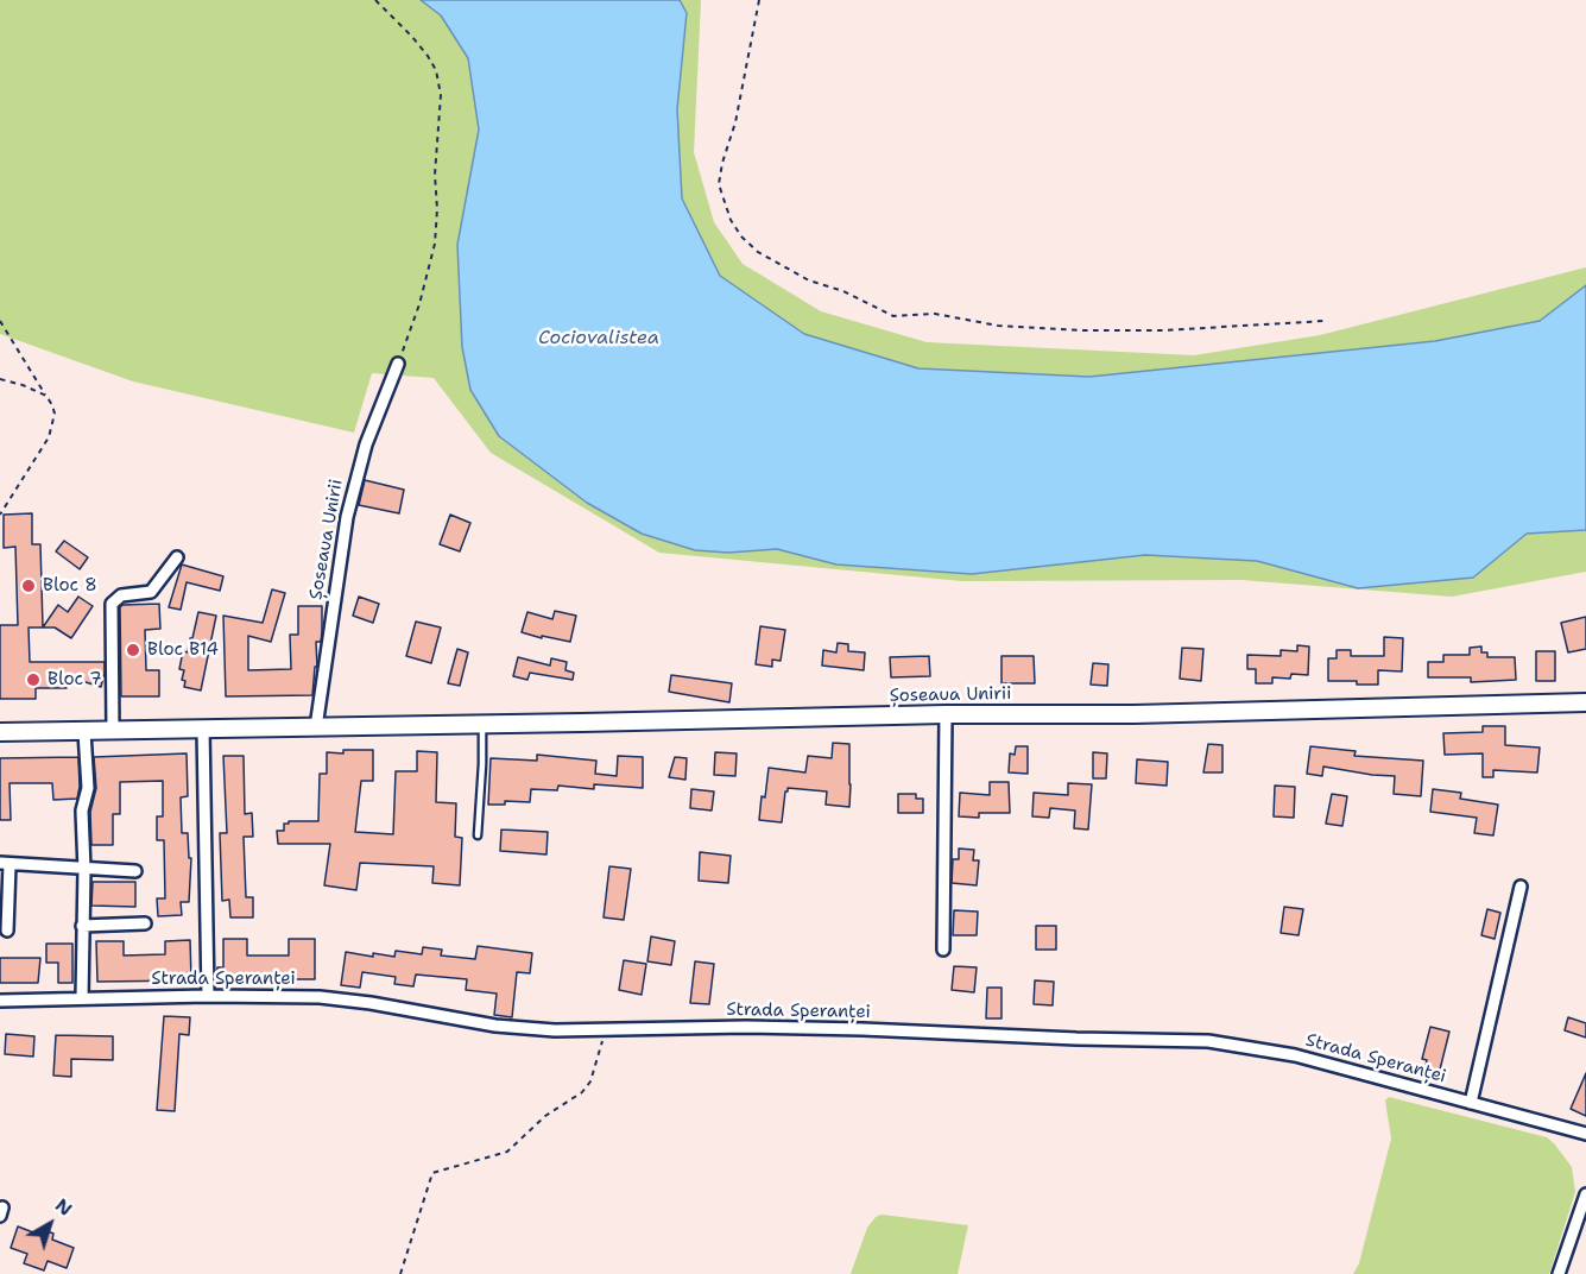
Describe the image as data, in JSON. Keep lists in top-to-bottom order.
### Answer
{
  "streets": {
    "main road": ["Șoseaua Unirii"],
    "street": ["Strada Speranței"]
  },
  "water": ["Cociovalistea"],
  "places": ["Bloc 8", "Bloc B14", "Bloc 7"],
  "north": "top right"
}
